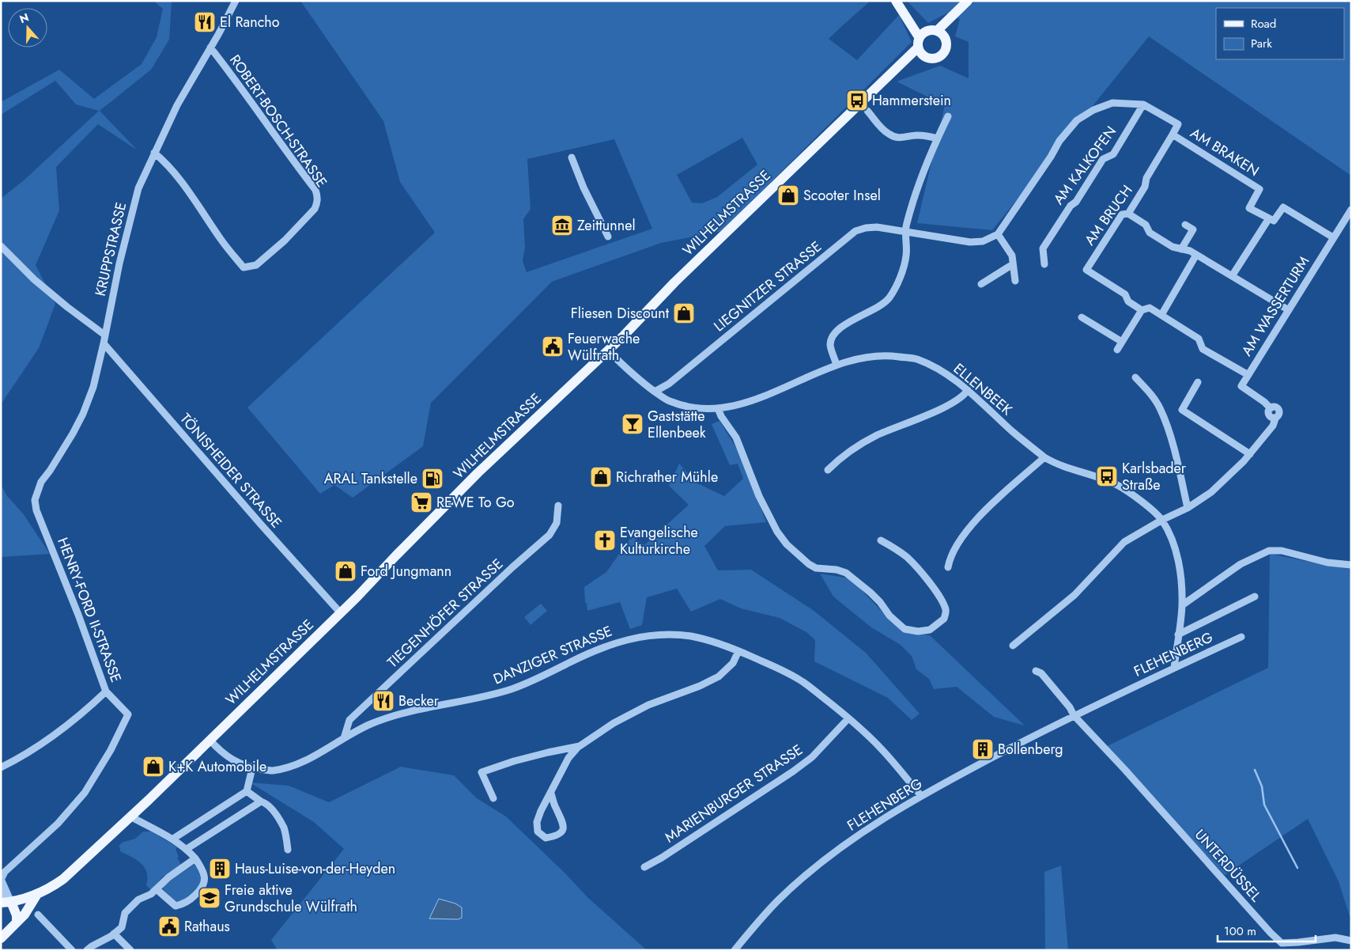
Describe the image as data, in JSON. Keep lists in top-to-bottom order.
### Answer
{
  "streets": {
    "main road": ["WILHELMSTRASSE"],
    "street": [
      "ROBERT-BOSCH-STRASSE",
      "AM BRAKEN",
      "AM KALKOFEN",
      "AM BRUCH",
      "KRUPPSTRASSE",
      "LIEGNITZER STRASSE",
      "AM WASSERTURM",
      "ELLENBEEK",
      "TÖNISHEIDER STRASSE",
      "HENRY-FORD II-STRASSE",
      "TIEGENHÖFER STRASSE",
      "FLEHENBERG",
      "DANZIGER STRASSE",
      "MARIENBURGER STRASSE",
      "UNTERDÜSSEL"
    ]
  },
  "crossings": [
    ["ROBERT-BOSCH-STRASSE", "KRUPPSTRASSE"],
    ["AM BRAKEN", "AM KALKOFEN"],
    ["AM BRAKEN", "AM BRUCH"],
    ["WILHELMSTRASSE", "ELLENBEEK"],
    ["WILHELMSTRASSE", "TÖNISHEIDER STRASSE"],
    ["WILHELMSTRASSE", "DANZIGER STRASSE"],
    ["KRUPPSTRASSE", "TÖNISHEIDER STRASSE"],
    ["KRUPPSTRASSE", "HENRY-FORD II-STRASSE"],
    ["LIEGNITZER STRASSE", "ELLENBEEK"],
    ["ELLENBEEK", "FLEHENBERG"],
    ["TIEGENHÖFER STRASSE", "DANZIGER STRASSE"],
    ["FLEHENBERG", "DANZIGER STRASSE"],
    ["FLEHENBERG", "UNTERDÜSSEL"],
    ["DANZIGER STRASSE", "MARIENBURGER STRASSE"]
  ],
  "places": {
    "restaurant": ["El Rancho", "Becker"],
    "bus stop": ["Hammerstein", "Karlsbader Straße"],
    "shop": [
      "Scooter Insel",
      "Fliesen Discount",
      "Richrather Mühle",
      "Ford Jungmann",
      "K+K Automobile"
    ],
    "museum": ["Zeittunnel"],
    "public building": ["Feuerwache Wülfrath", "Rathaus"],
    "bar": ["Gaststätte Ellenbeek"],
    "fuel station": ["ARAL Tankstelle"],
    "supermarket": ["REWE To Go"],
    "church": ["Evangelische Kulturkirche"],
    "building": ["Bollenberg", "Haus-Luise-von-der-Heyden"],
    "school or university": ["Freie aktive Grundschule Wülfrath"]
  },
  "legend": ["Road", "Park"],
  "scale_bar": "100 m",
  "north": "top"
}
